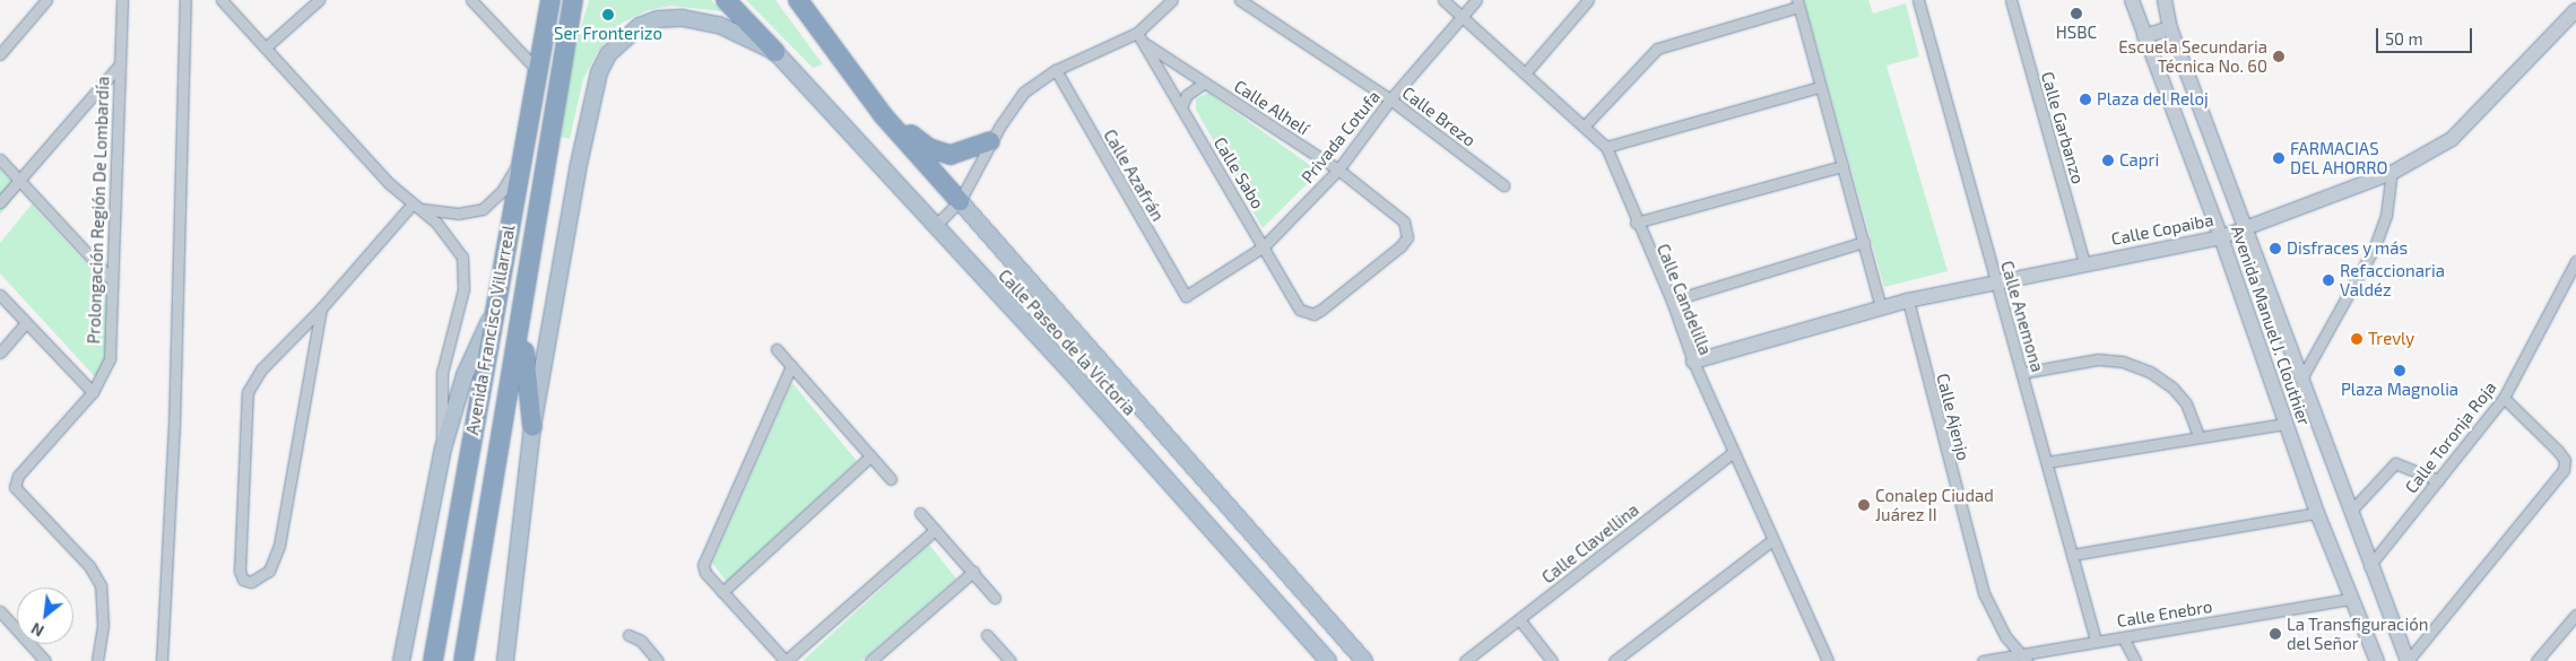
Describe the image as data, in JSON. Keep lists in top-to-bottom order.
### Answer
{
  "streets": {
    "highway": ["Avenida Francisco Villarreal"],
    "main road": ["Calle Copaiba", "Avenida Manuel J. Clouthier", "Calle Paseo de la Victoria"],
    "street": [
      "Calle Alhelí",
      "Calle Brezo",
      "Calle Garbanzo",
      "Privada Cotufa",
      "Calle Sabo",
      "Calle Azafrán",
      "Prolongación Región De Lombardía",
      "Calle Candelilla",
      "Calle Anemona",
      "Calle Ajenjo",
      "Calle Toronja Roja",
      "Calle Clavellina",
      "Calle Enebro"
    ]
  },
  "crossings": [
    ["Calle Alhelí", "Privada Cotufa"],
    ["Calle Alhelí", "Calle Sabo"],
    ["Calle Brezo", "Privada Cotufa"],
    ["Calle Garbanzo", "Calle Copaiba"],
    ["Privada Cotufa", "Calle Sabo"],
    ["Privada Cotufa", "Calle Azafrán"],
    ["Privada Cotufa", "Calle Candelilla"],
    ["Calle Copaiba", "Calle Candelilla"],
    ["Calle Copaiba", "Calle Anemona"],
    ["Calle Copaiba", "Avenida Manuel J. Clouthier"],
    ["Calle Copaiba", "Calle Ajenjo"],
    ["Calle Candelilla", "Calle Clavellina"],
    ["Calle Anemona", "Calle Enebro"],
    ["Avenida Manuel J. Clouthier", "Calle Toronja Roja"],
    ["Avenida Manuel J. Clouthier", "Calle Enebro"],
    ["Calle Ajenjo", "Calle Enebro"]
  ],
  "places": [
    "HSBC",
    "Ser Fronterizo",
    "Escuela Secundaria Técnica No. 60",
    "Plaza del Reloj",
    "FARMACIAS DEL AHORRO",
    "Capri",
    "Disfraces y más",
    "Refaccionaria Valdéz",
    "Trevly",
    "Plaza Magnolia",
    "Conalep Ciudad Juárez II",
    "La Transfiguración del Señor"
  ],
  "scale_bar": "50 m",
  "north": "bottom left"
}
